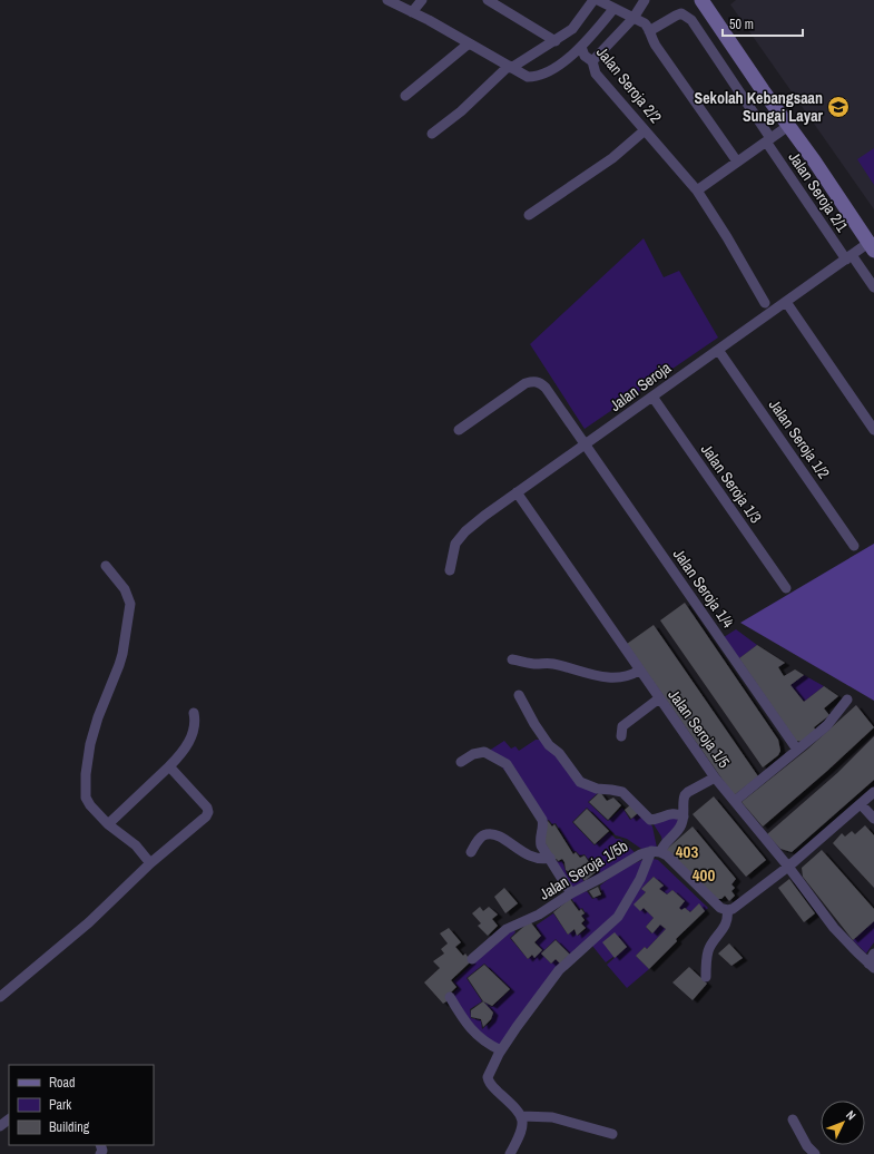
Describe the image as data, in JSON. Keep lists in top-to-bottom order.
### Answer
{
  "streets": {
    "street": [
      "Jalan Seroja 2/2",
      "Jalan Seroja 2/1",
      "Jalan Seroja",
      "Jalan Seroja 1/2",
      "Jalan Seroja 1/3",
      "Jalan Seroja 1/4",
      "Jalan Seroja 1/5",
      "Jalan Seroja 1/5b"
    ]
  },
  "crossings": [
    ["Jalan Seroja 2/1", "Jalan Seroja"],
    ["Jalan Seroja", "Jalan Seroja 1/2"],
    ["Jalan Seroja", "Jalan Seroja 1/3"],
    ["Jalan Seroja", "Jalan Seroja 1/4"],
    ["Jalan Seroja", "Jalan Seroja 1/5"]
  ],
  "districts": ["403", "400"],
  "places": {
    "school or university": ["Sekolah Kebangsaan Sungai Layar"]
  },
  "legend": ["Road", "Park", "Building"],
  "scale_bar": "50 m",
  "north": "top right"
}
